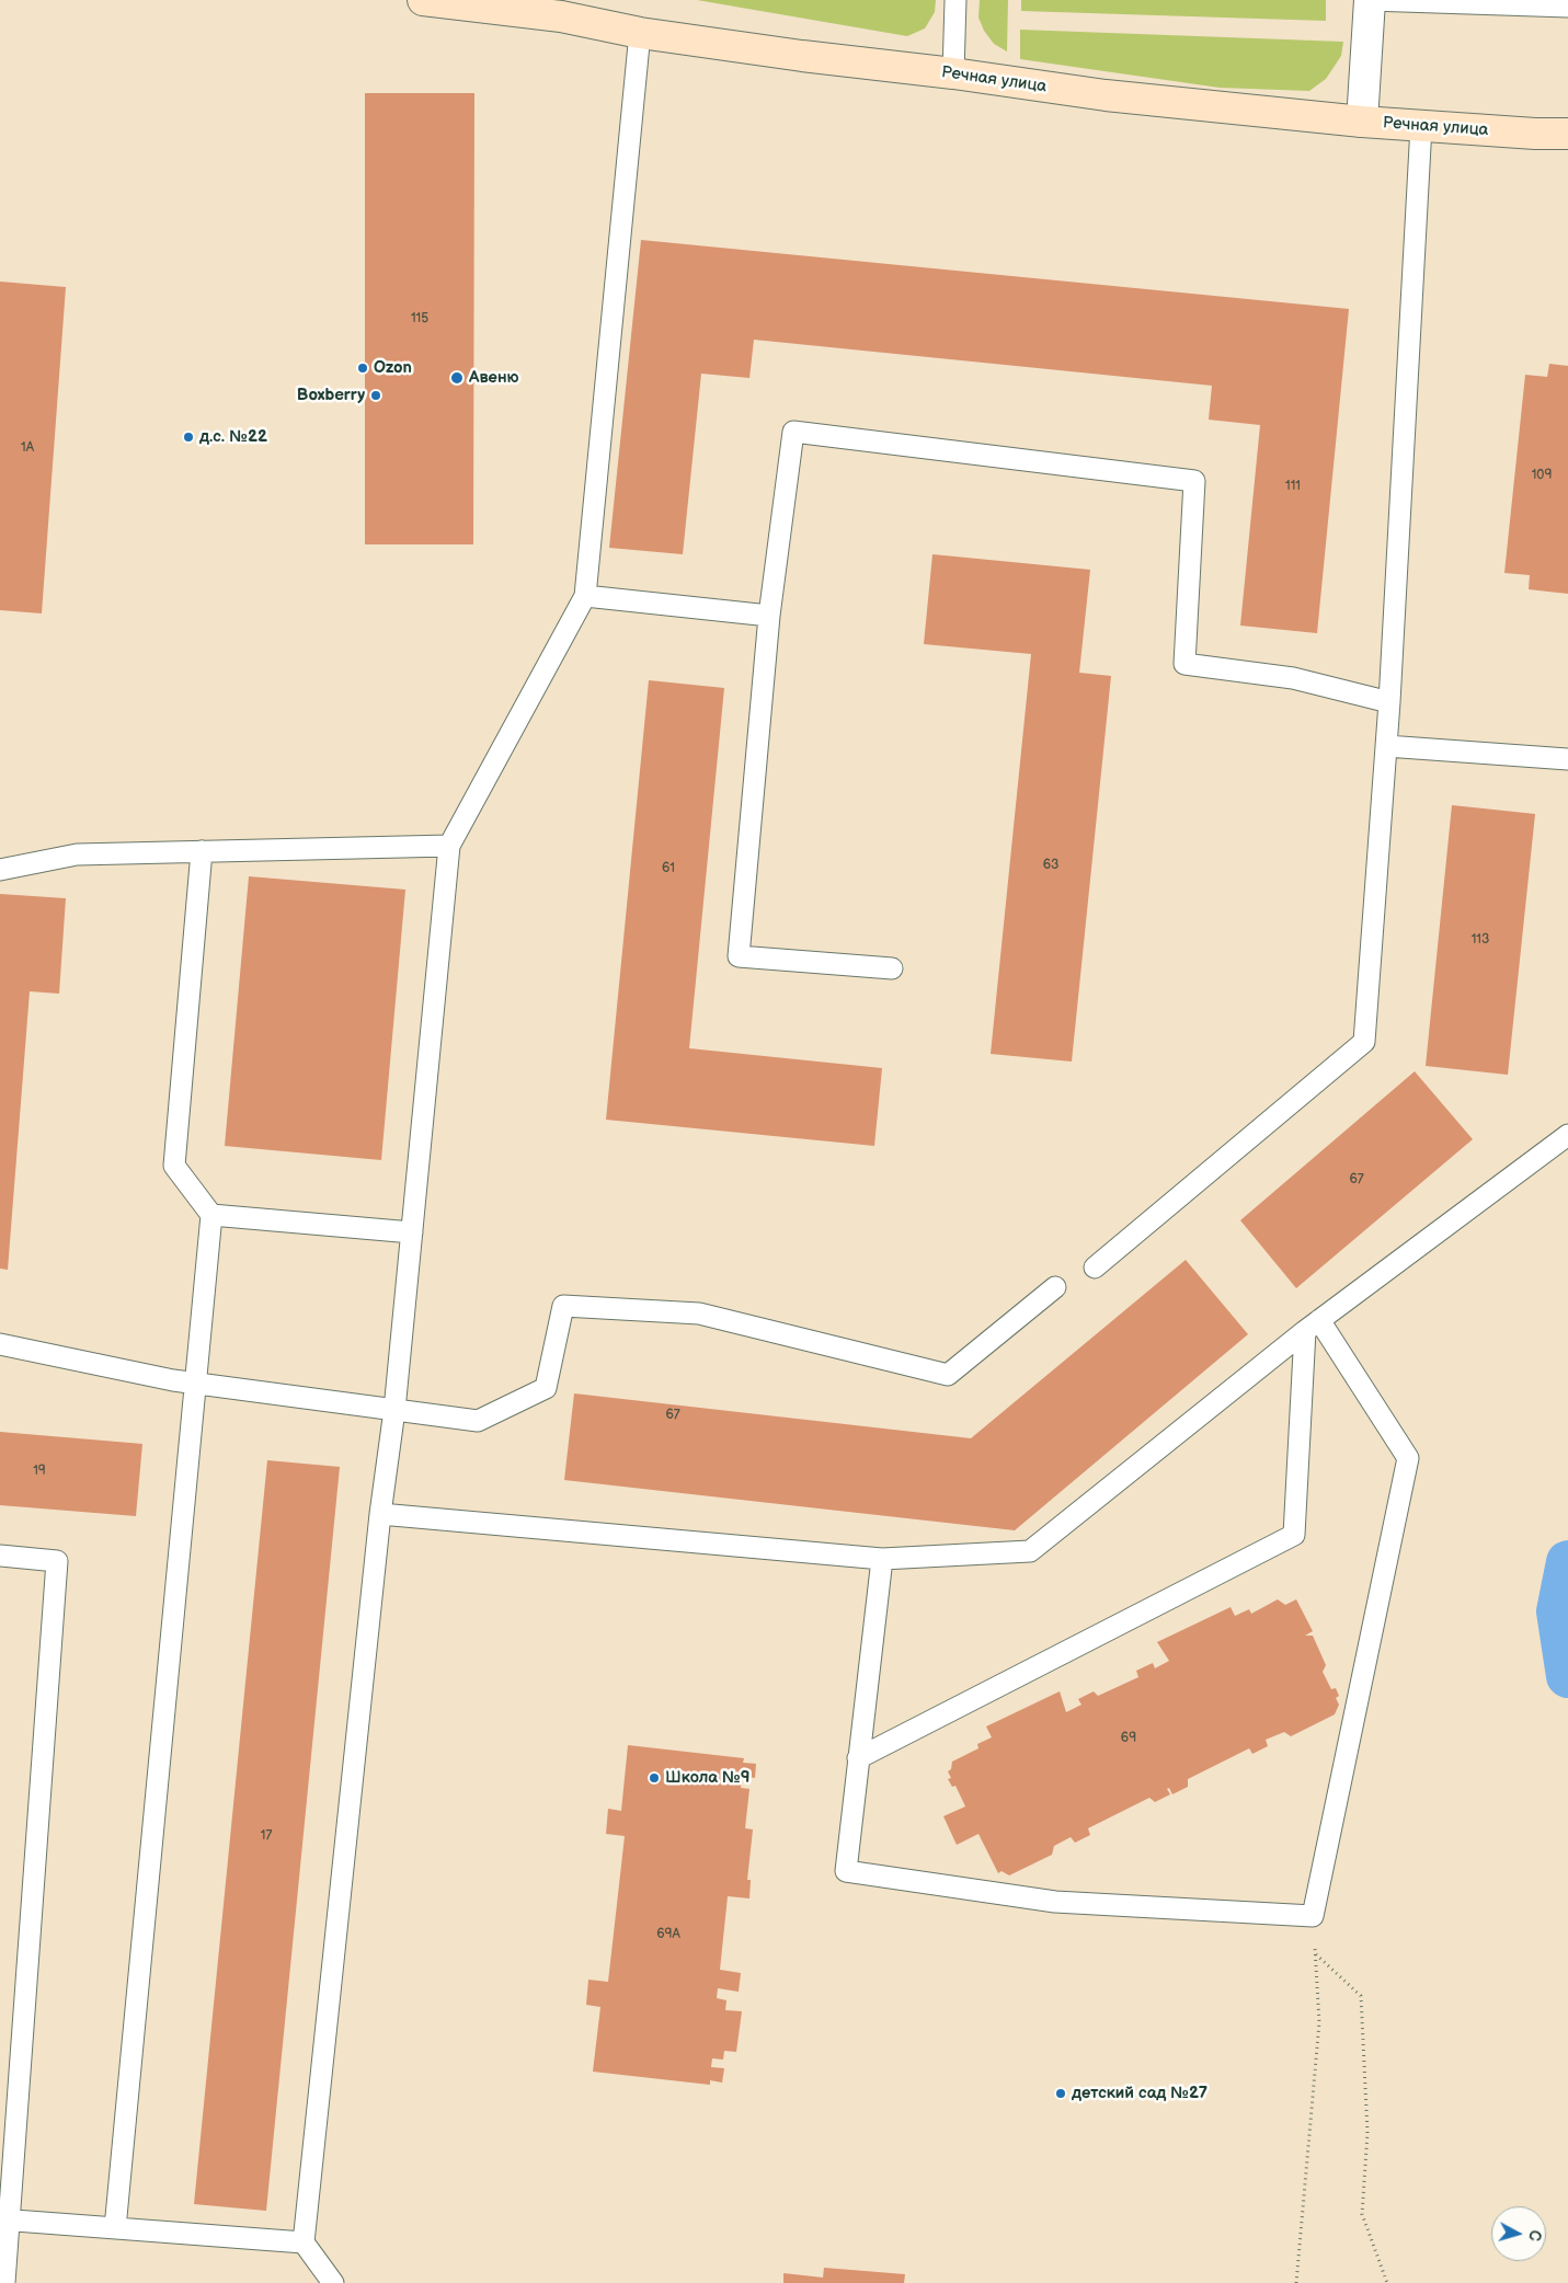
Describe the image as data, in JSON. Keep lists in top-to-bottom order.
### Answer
{
  "streets": {
    "street": ["Речная улица"]
  },
  "places": [
    "Ozon",
    "Авеню",
    "Boxberry",
    "д.с. №22",
    "Школа №9",
    "детский сад №27"
  ],
  "house_numbers": [
    "115",
    "1А",
    "109",
    "111",
    "63",
    "61",
    "113",
    "67",
    "67",
    "19",
    "69",
    "17",
    "69А"
  ],
  "north": "right"
}
